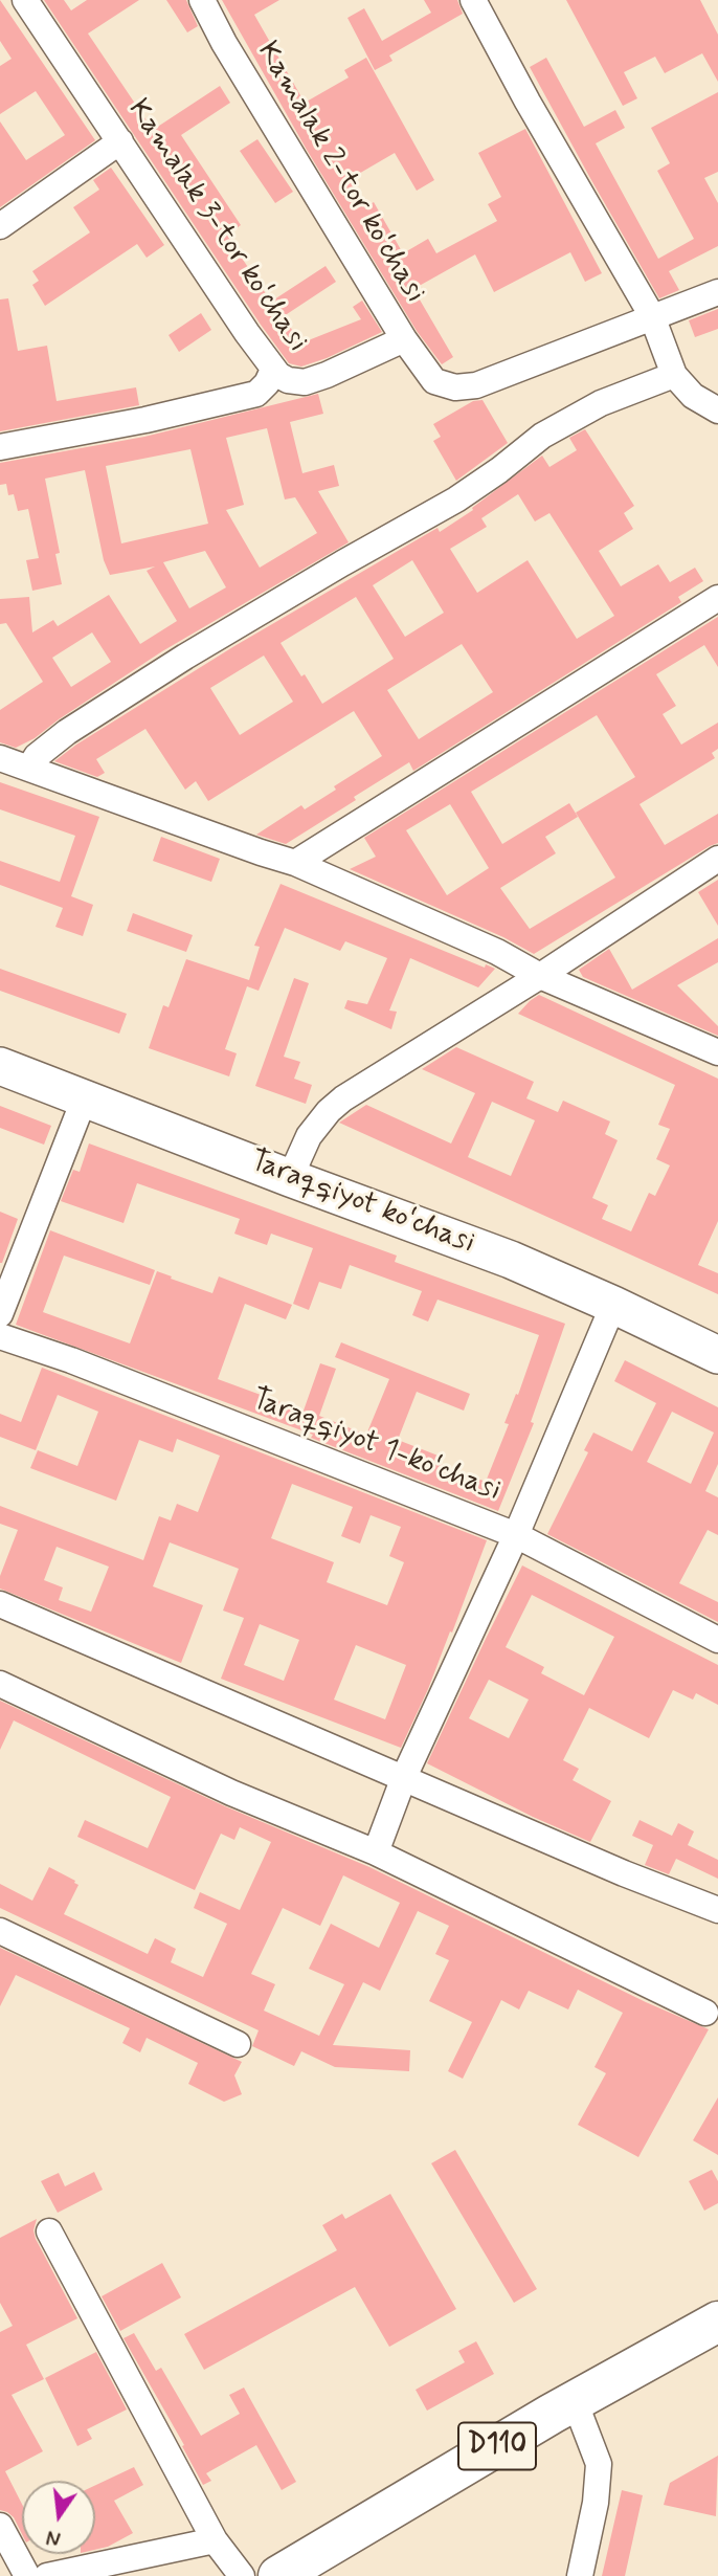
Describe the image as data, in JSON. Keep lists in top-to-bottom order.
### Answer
{
  "streets": {
    "main road": ["D110"],
    "street": [
      "Kamalak 2-tor koʻchasi",
      "Kamalak 3-tor koʻchasi",
      "Taraqqiyot koʻchasi",
      "Taraqqiyot 1-koʻchasi"
    ]
  },
  "crossings": [
    ["Kamalak 2-tor koʻchasi", "Kamalak 3-tor koʻchasi"]
  ],
  "north": "bottom"
}
